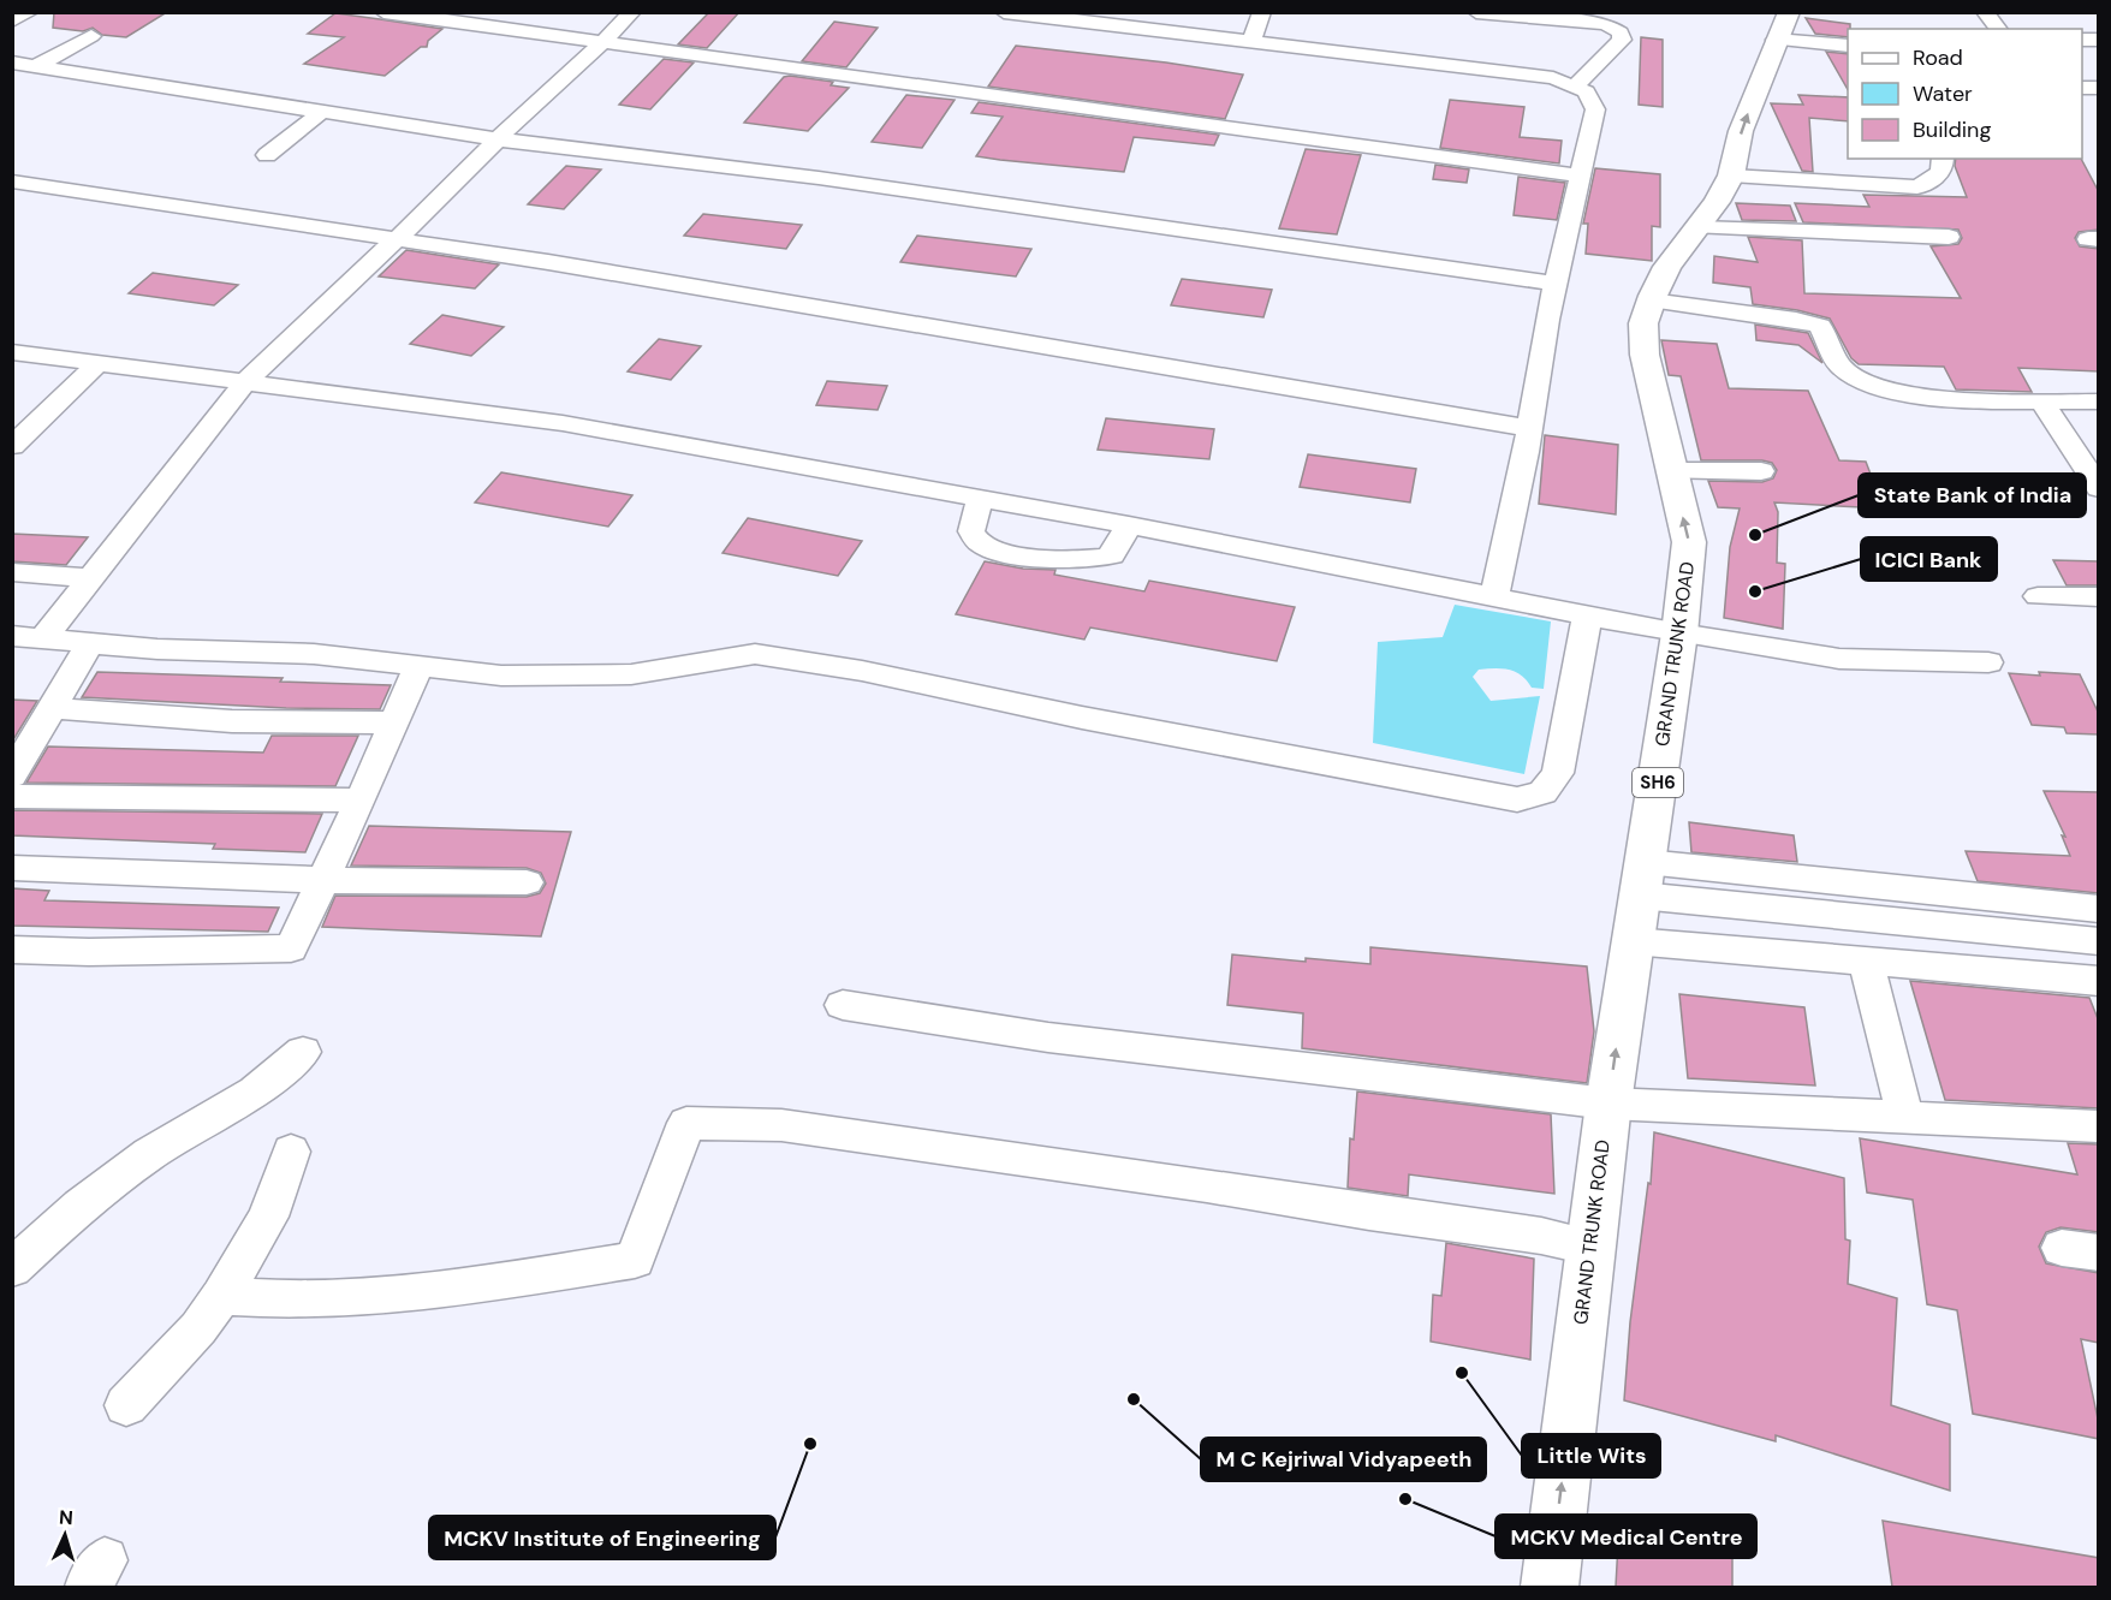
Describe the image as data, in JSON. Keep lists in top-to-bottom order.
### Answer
{
  "streets": {
    "main road": ["GRAND TRUNK ROAD", "SH6"]
  },
  "one_way": ["GRAND TRUNK ROAD"],
  "places": [
    "State Bank of India",
    "ICICI Bank",
    "Little Wits",
    "M C Kejriwal Vidyapeeth",
    "MCKV Institute of Engineering",
    "MCKV Medical Centre"
  ],
  "legend": ["Road", "Water", "Building"],
  "north": "top"
}
